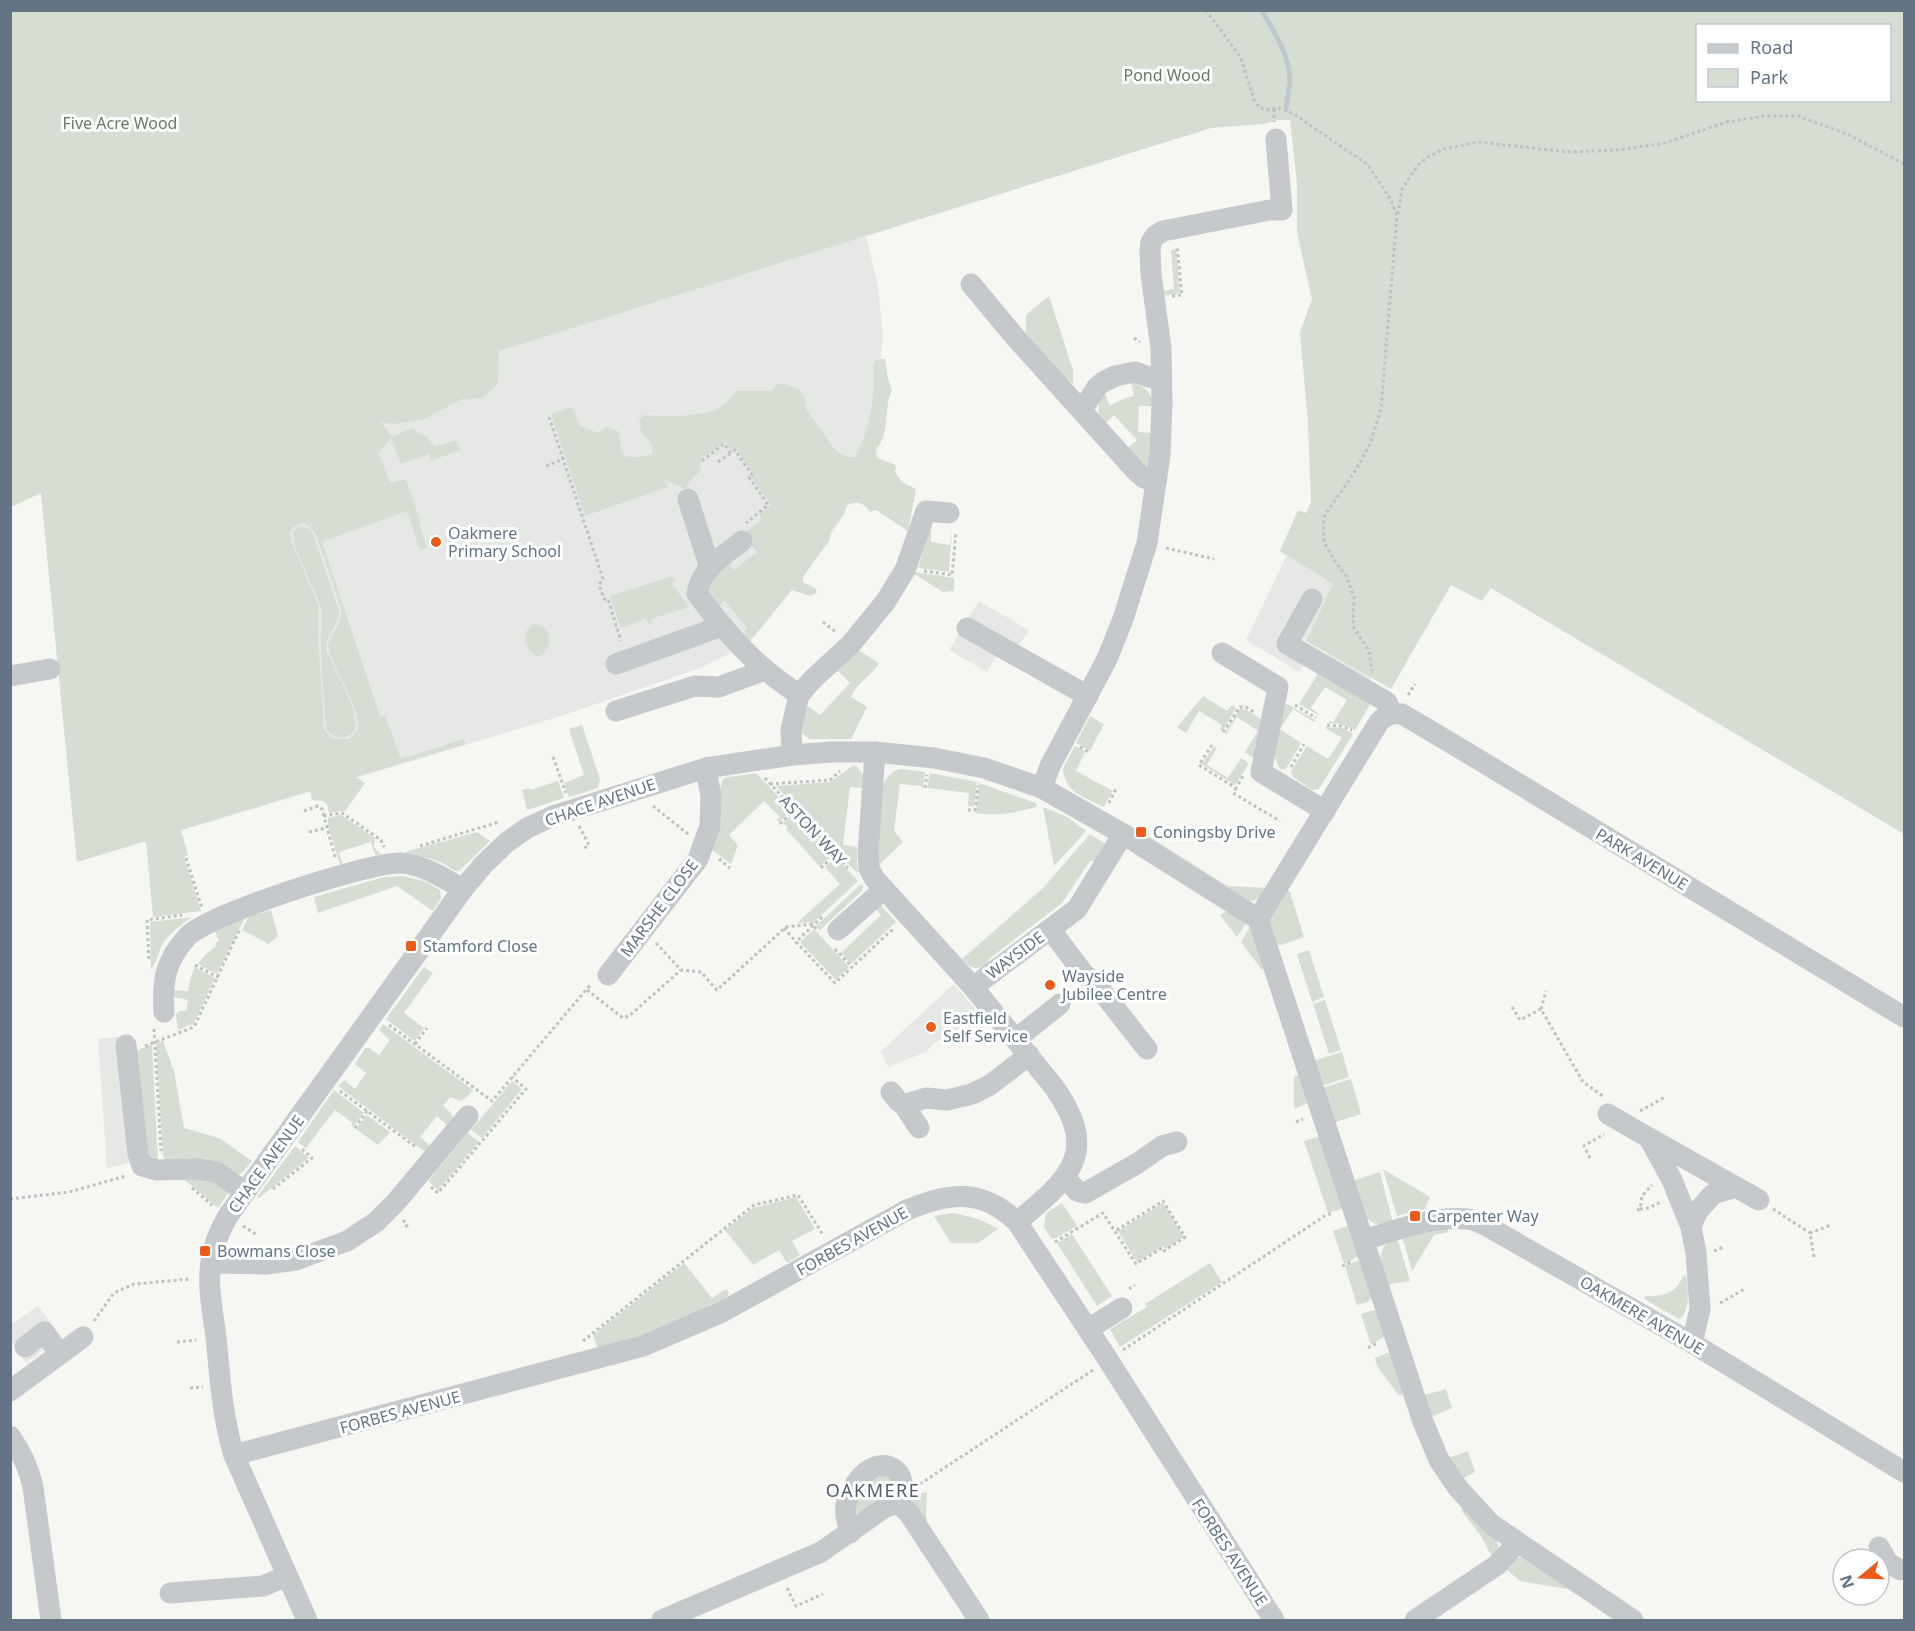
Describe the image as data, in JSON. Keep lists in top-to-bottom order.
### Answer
{
  "streets": {
    "street": [
      "CHACE AVENUE",
      "ASTON WAY",
      "PARK AVENUE",
      "MARSHE CLOSE",
      "WAYSIDE",
      "FORBES AVENUE",
      "OAKMERE AVENUE"
    ]
  },
  "crossings": [
    ["CHACE AVENUE", "ASTON WAY"],
    ["CHACE AVENUE", "MARSHE CLOSE"],
    ["CHACE AVENUE", "WAYSIDE"],
    ["CHACE AVENUE", "FORBES AVENUE"],
    ["WAYSIDE", "FORBES AVENUE"]
  ],
  "districts": ["OAKMERE"],
  "parks": ["Pond Wood", "Five Acre Wood"],
  "places": {
    "other": ["Oakmere Primary School", "Wayside Jubilee Centre", "Eastfield Self Service"],
    "transit": [
      "Coningsby Drive",
      "Stamford Close",
      "Carpenter Way",
      "Bowmans Close"
    ]
  },
  "legend": ["Road", "Park"],
  "north": "left"
}
